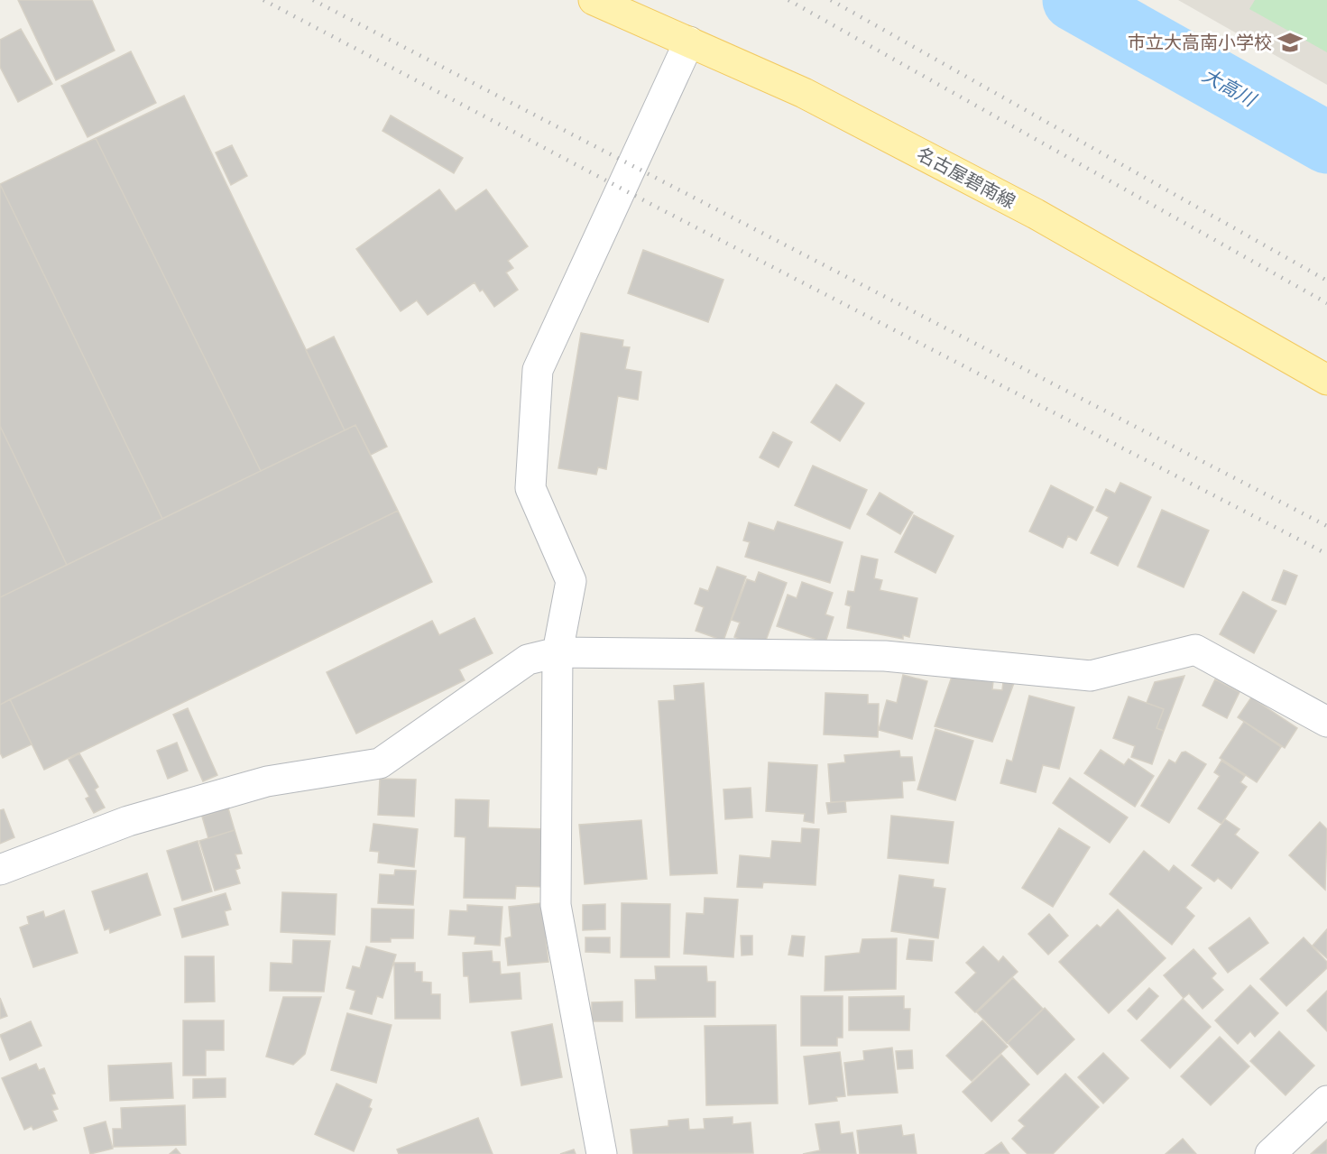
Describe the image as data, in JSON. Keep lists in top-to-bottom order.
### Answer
{
  "streets": {
    "main road": ["名古屋碧南線"]
  },
  "water": ["大高川"],
  "places": {
    "school or university": ["市立大高南小学校"]
  }
}
